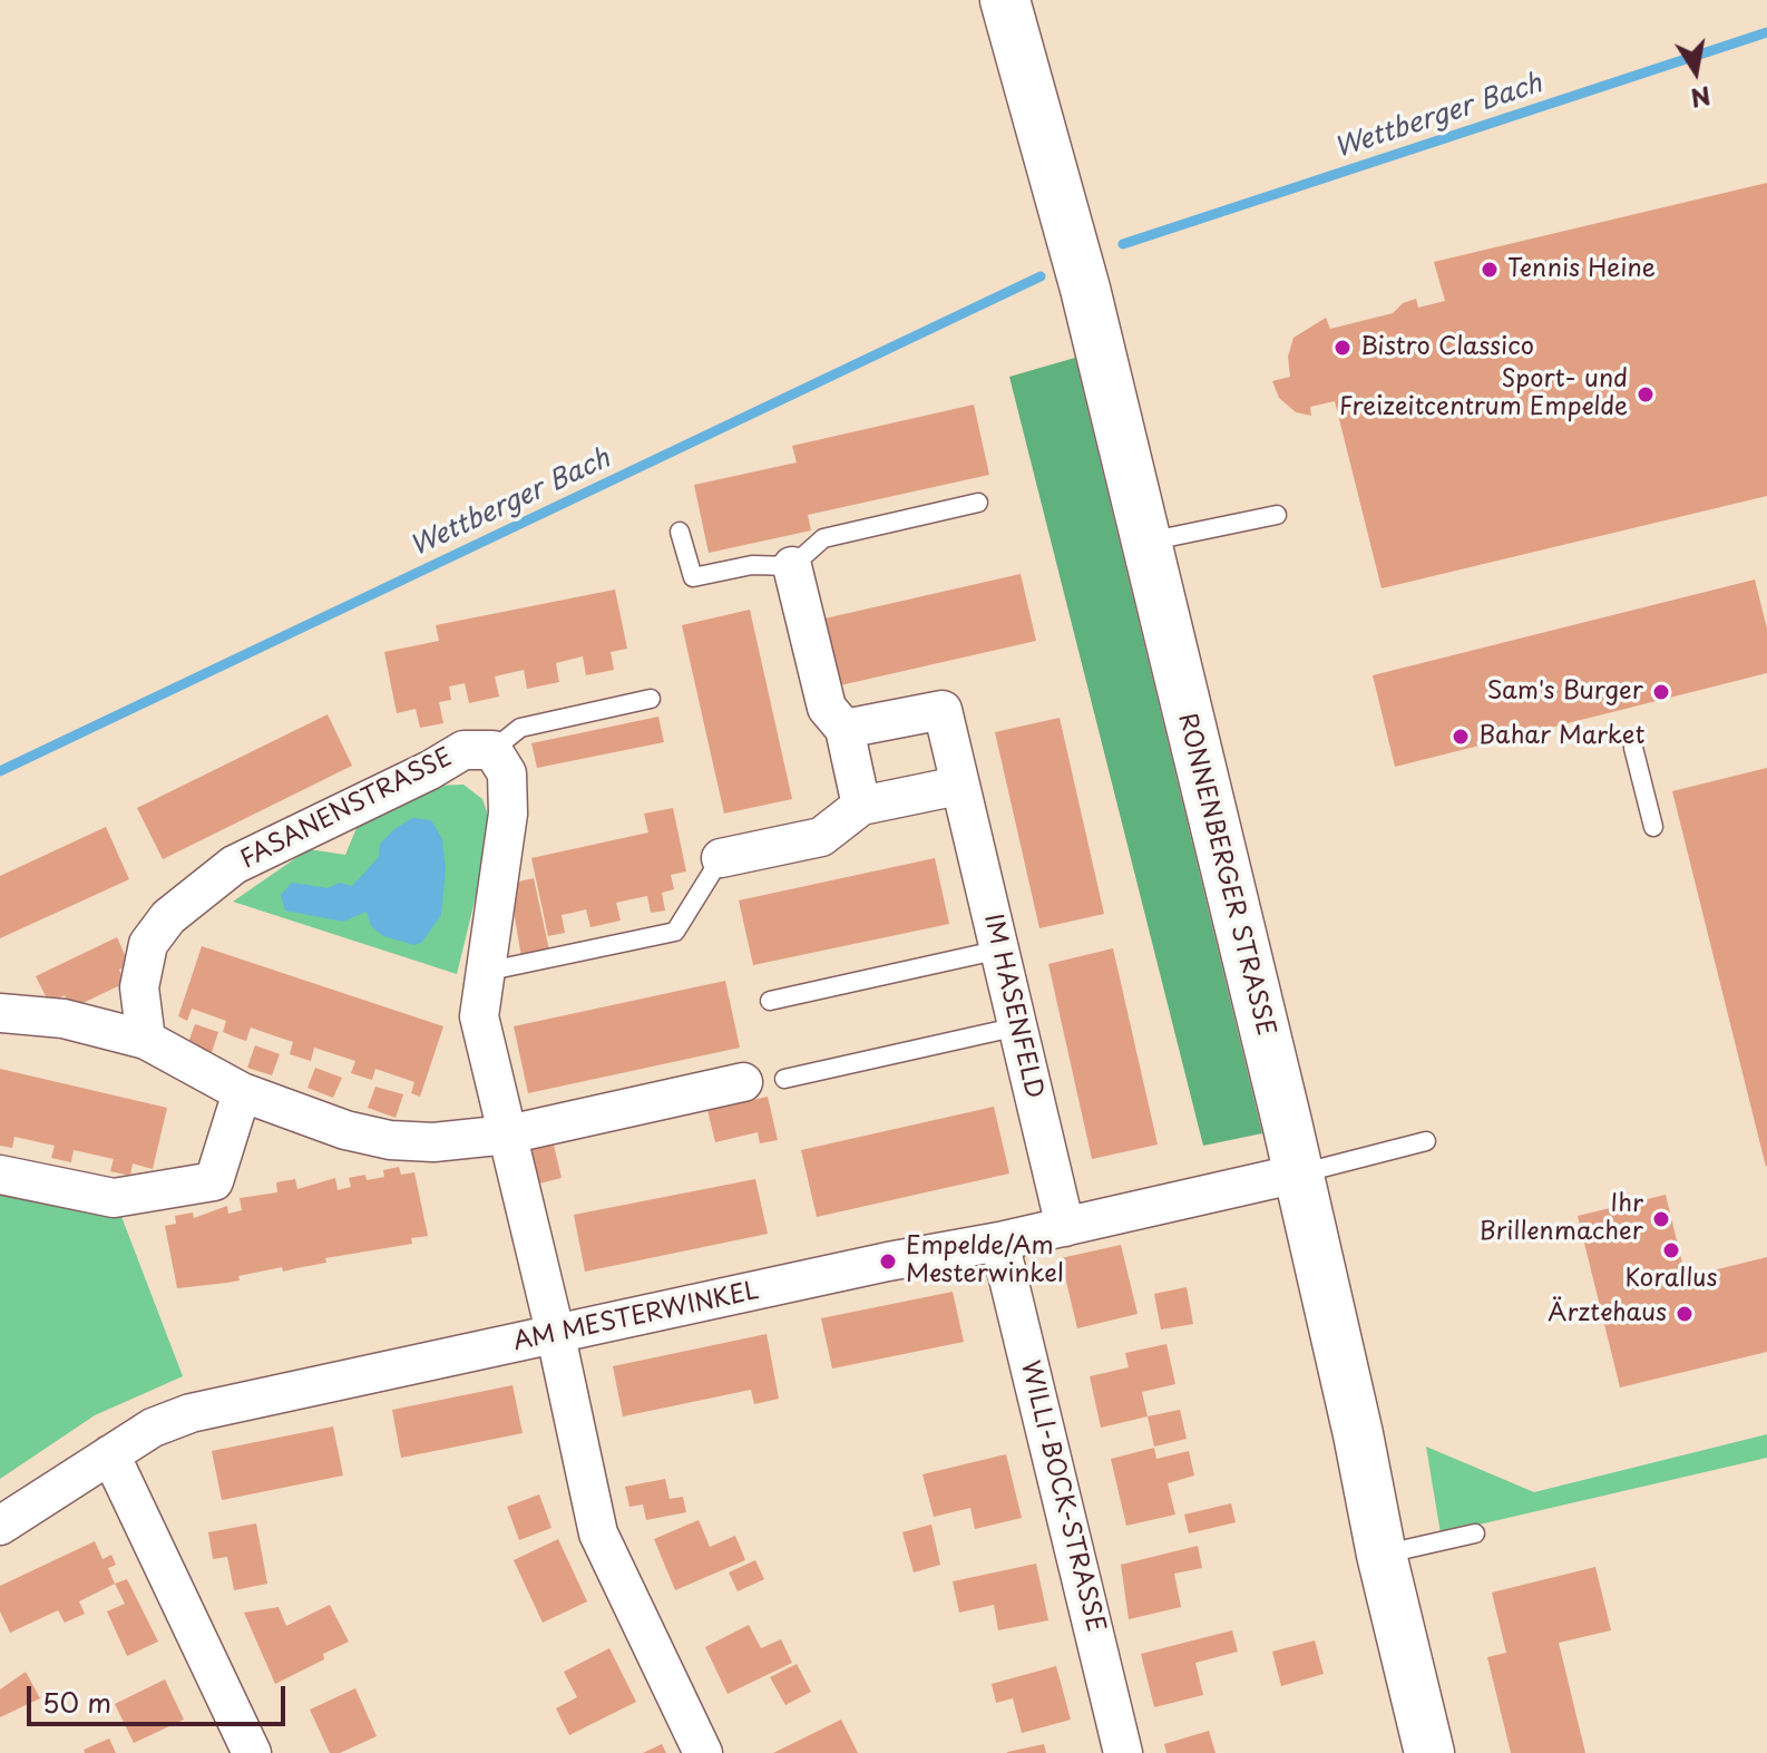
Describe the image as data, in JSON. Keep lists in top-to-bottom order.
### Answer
{
  "streets": {
    "street": [
      "FASANENSTRASSE",
      "RONNENBERGER STRASSE",
      "IM HASENFELD",
      "AM MESTERWINKEL",
      "WILLI-BOCK-STRASSE"
    ]
  },
  "crossings": [
    ["RONNENBERGER STRASSE", "AM MESTERWINKEL"],
    ["IM HASENFELD", "AM MESTERWINKEL"],
    ["AM MESTERWINKEL", "WILLI-BOCK-STRASSE"]
  ],
  "water": ["Wettberger Bach"],
  "places": [
    "Tennis Heine",
    "Bistro Classico",
    "Sport- und Freizeitcentrum Empelde",
    "Sam's Burger",
    "Bahar Market",
    "Ihr Brillenmacher",
    "Korallus",
    "Empelde/Am Mesterwinkel",
    "Ärztehaus"
  ],
  "scale_bar": "50 m",
  "north": "bottom"
}
